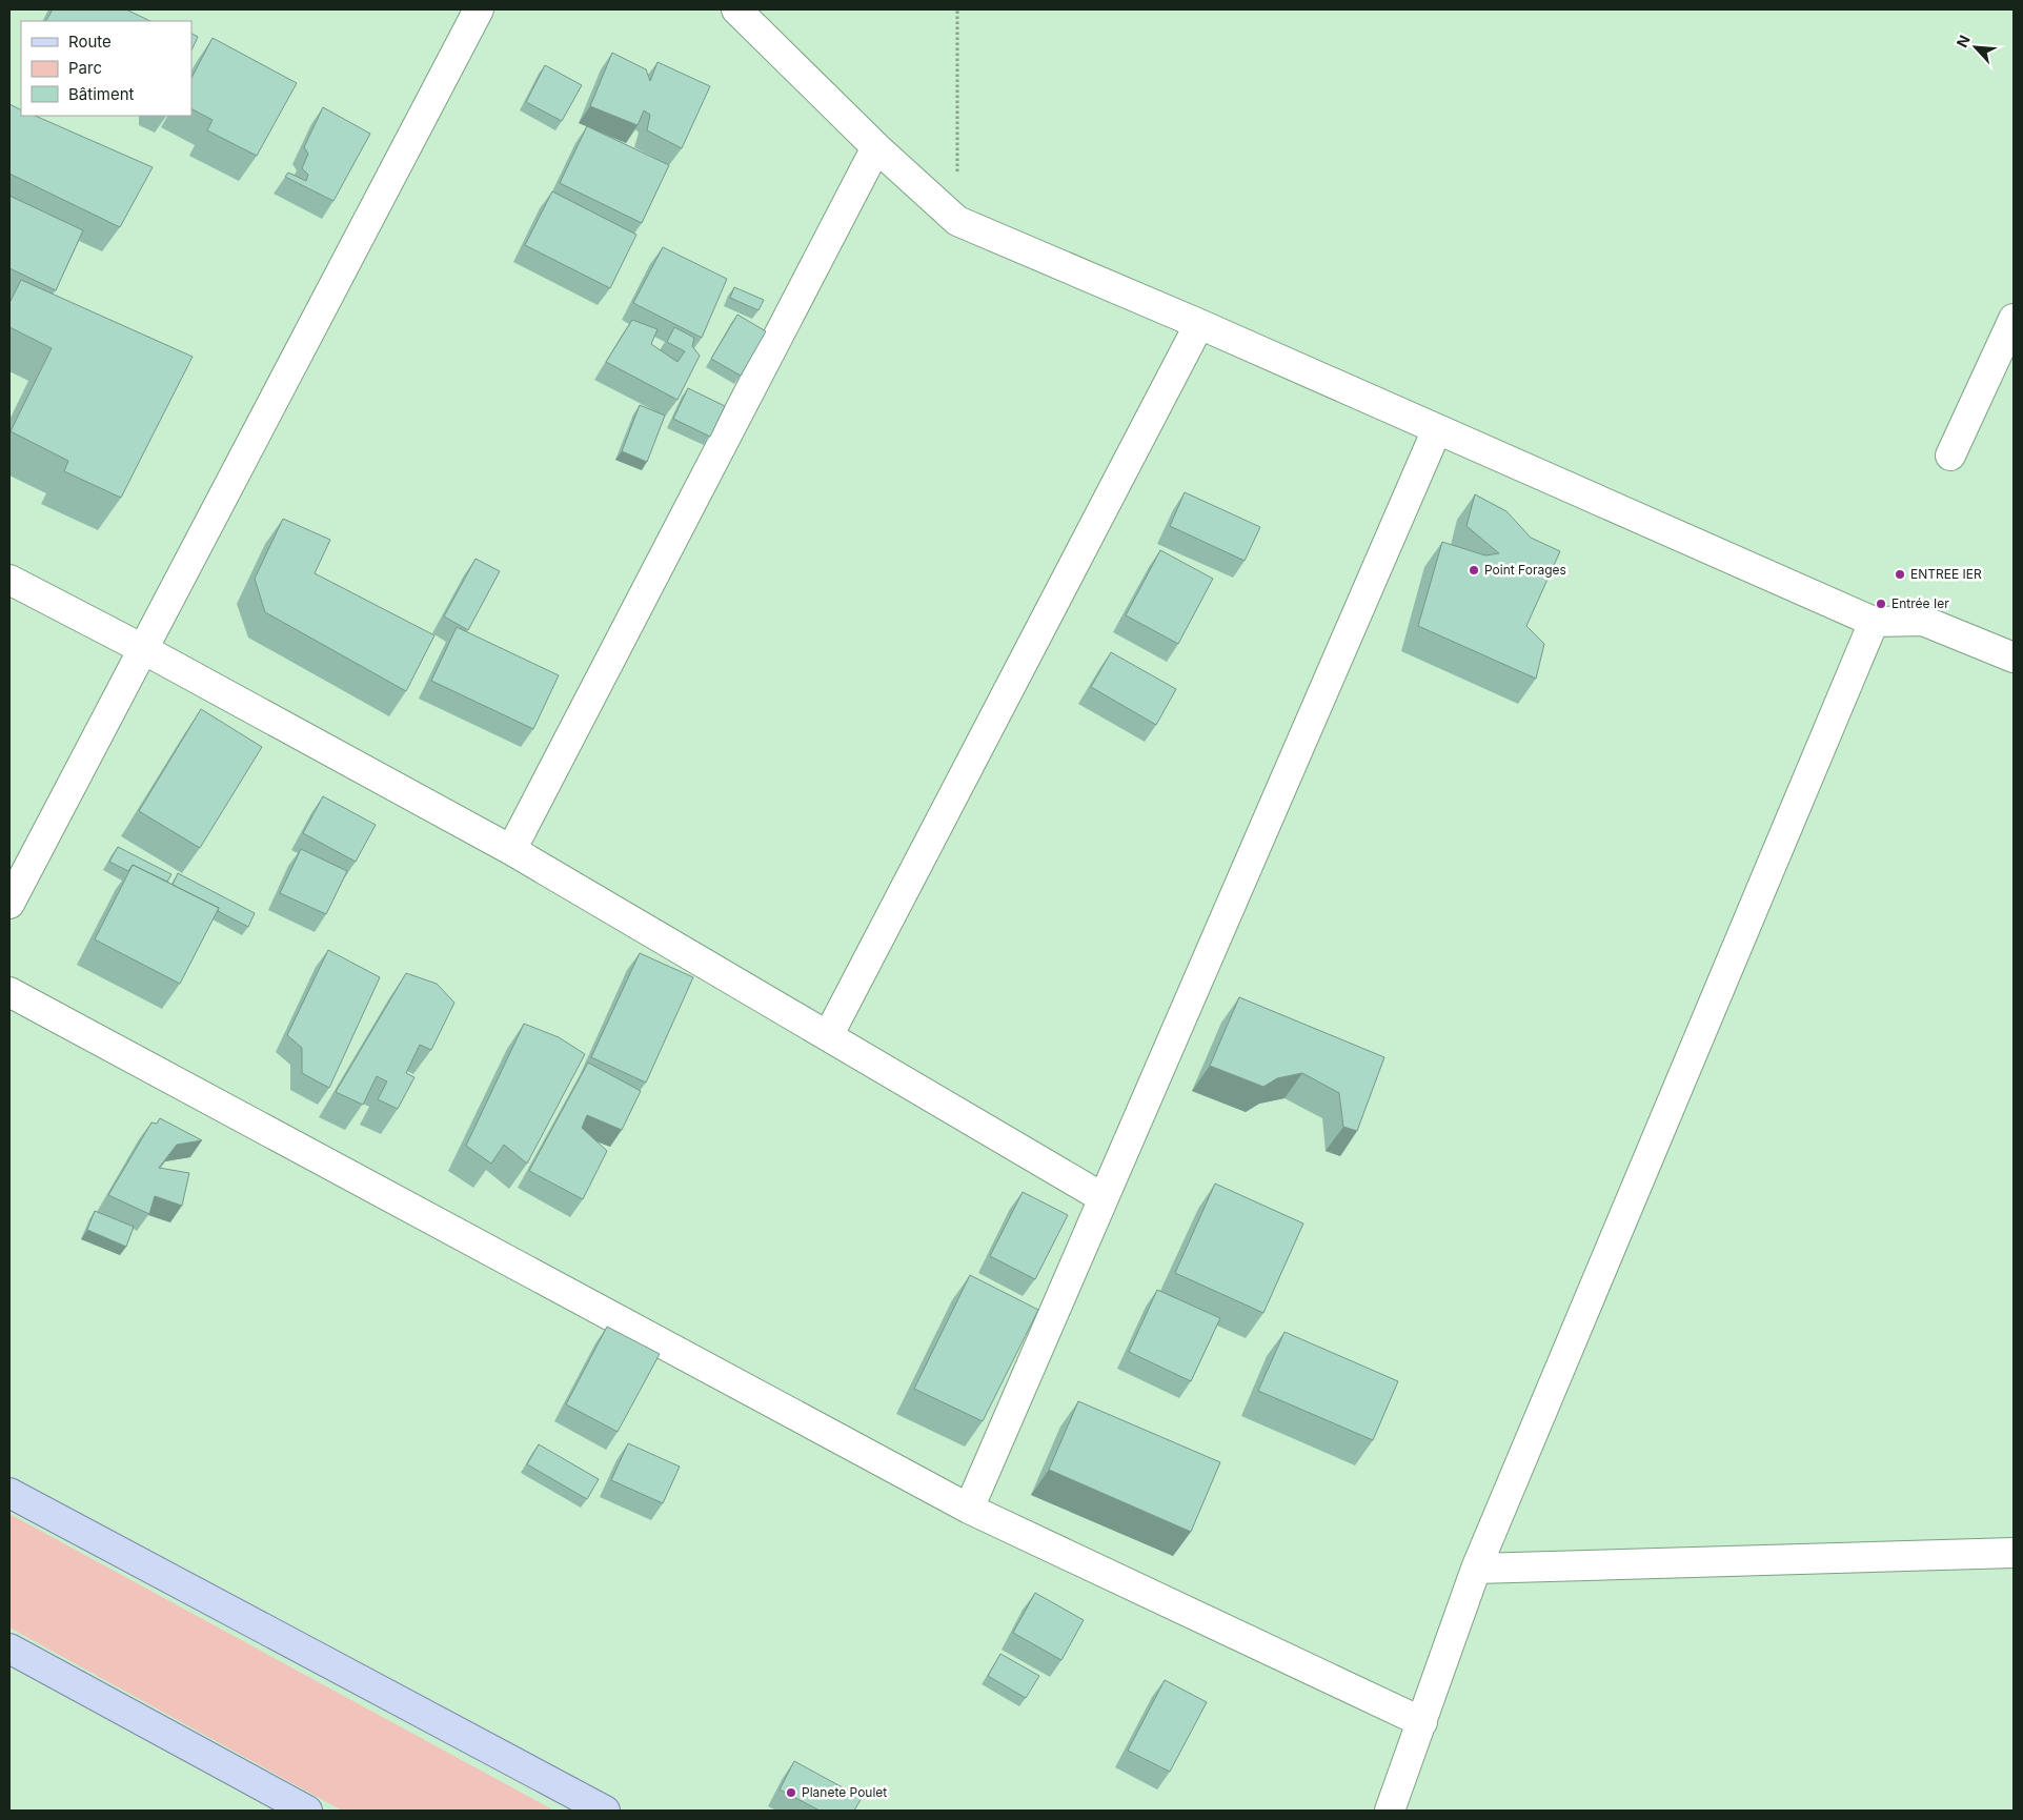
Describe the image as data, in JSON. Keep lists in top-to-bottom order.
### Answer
{
  "places": [
    "Point Forages",
    "ENTREE IER",
    "Entrée Ier",
    "Planete Poulet"
  ],
  "legend": ["Route", "Parc", "Bâtiment"],
  "north": "top left"
}
